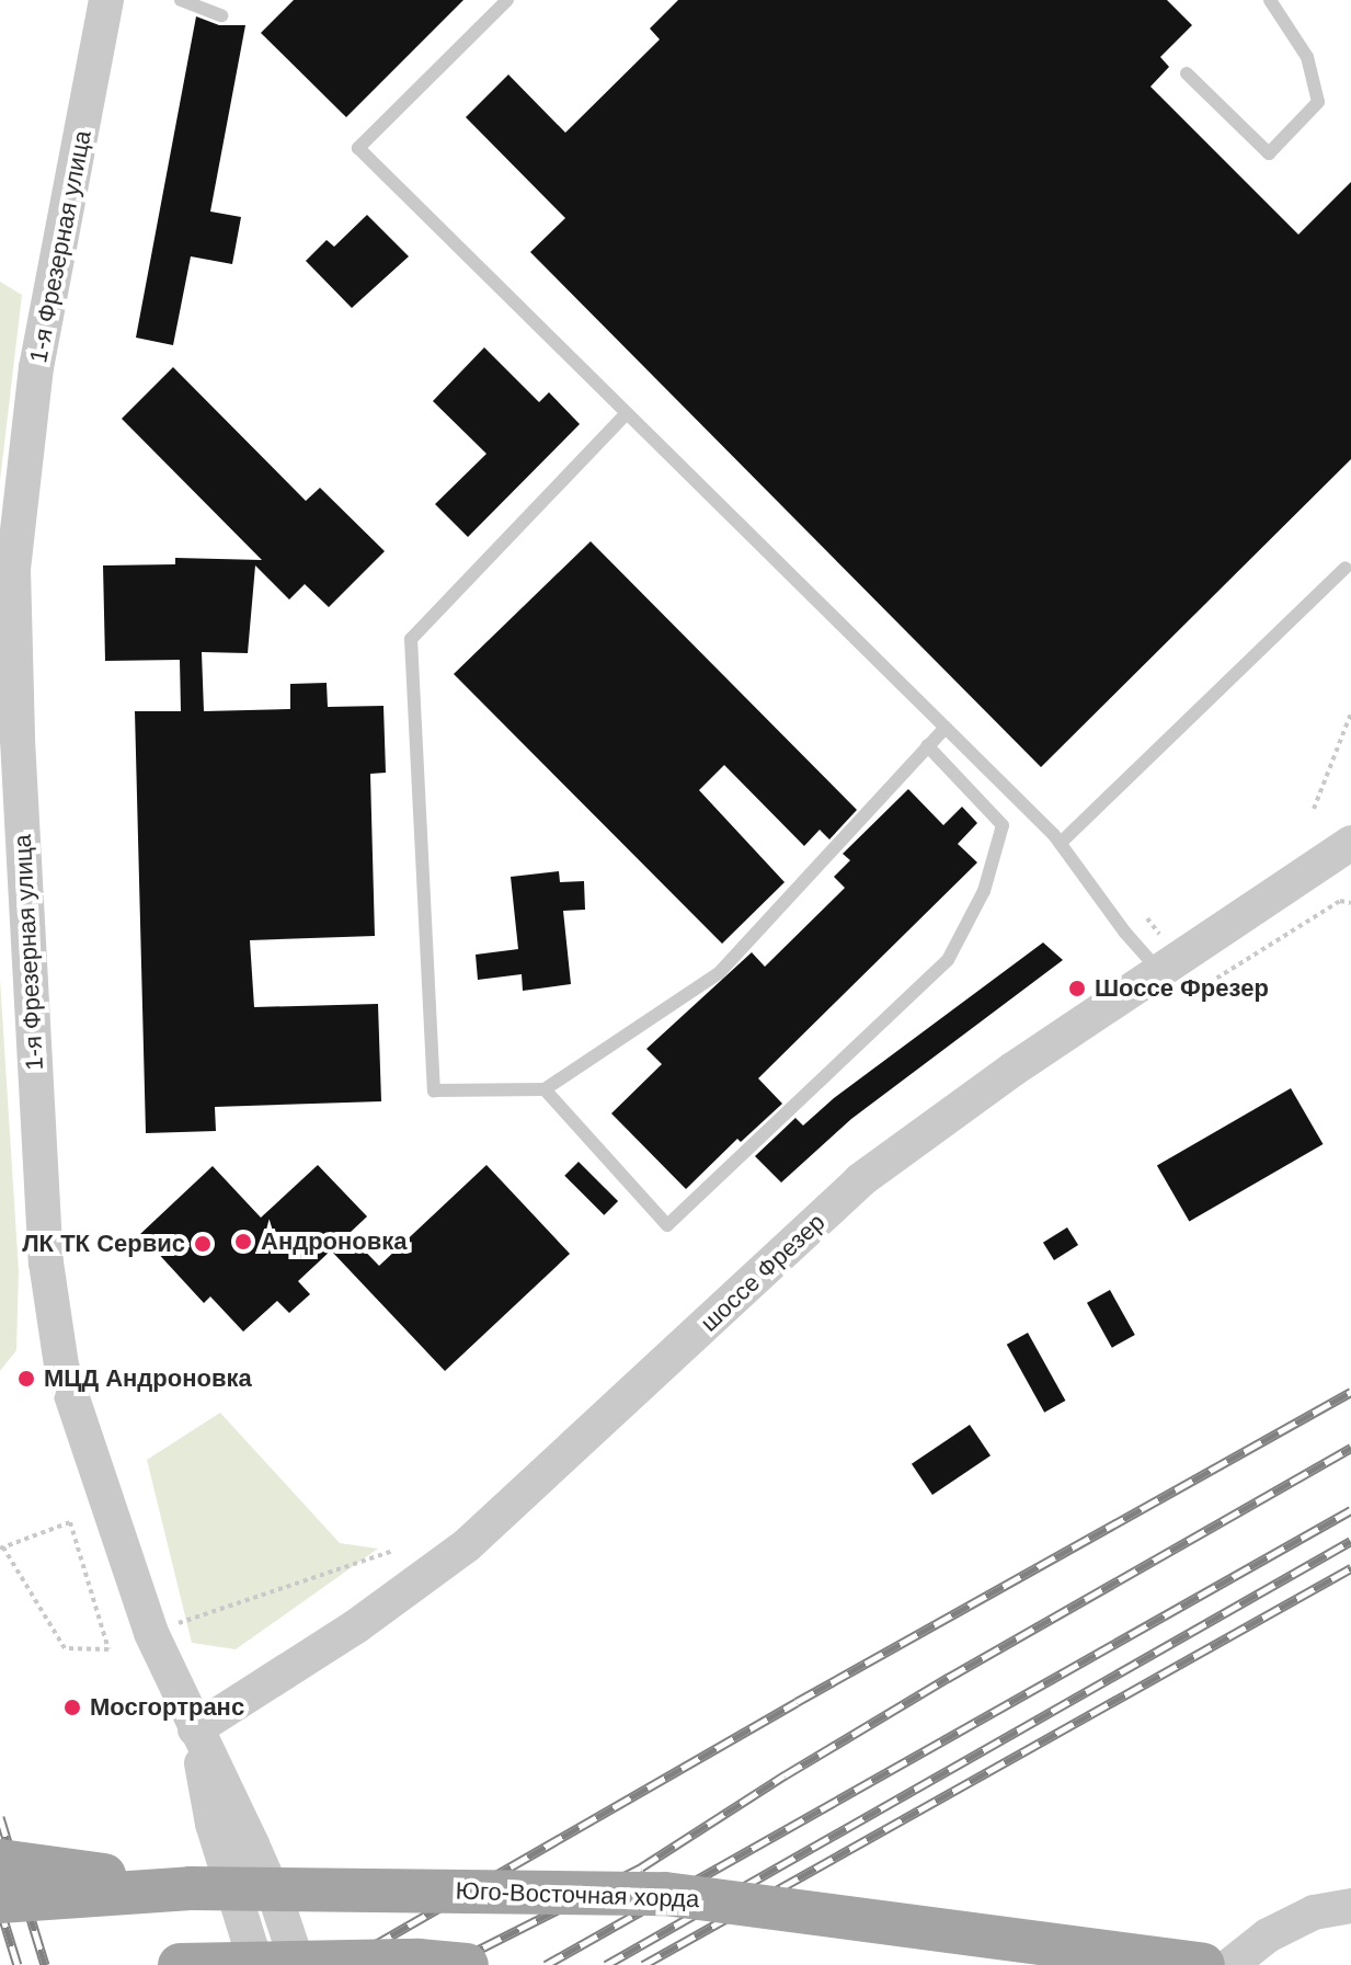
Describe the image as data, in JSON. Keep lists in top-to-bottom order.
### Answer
{
  "streets": {
    "main road": ["Юго-Восточная хорда"],
    "street": ["1-я Фрезерная улица", "шоссе Фрезер"]
  },
  "crossings": [
    ["1-я Фрезерная улица", "шоссе Фрезер"]
  ],
  "places": [
    "Шоссе Фрезер",
    "Андроновка",
    "ЛК ТК Сервис",
    "МЦД Андроновка",
    "Мосгортранс"
  ]
}
